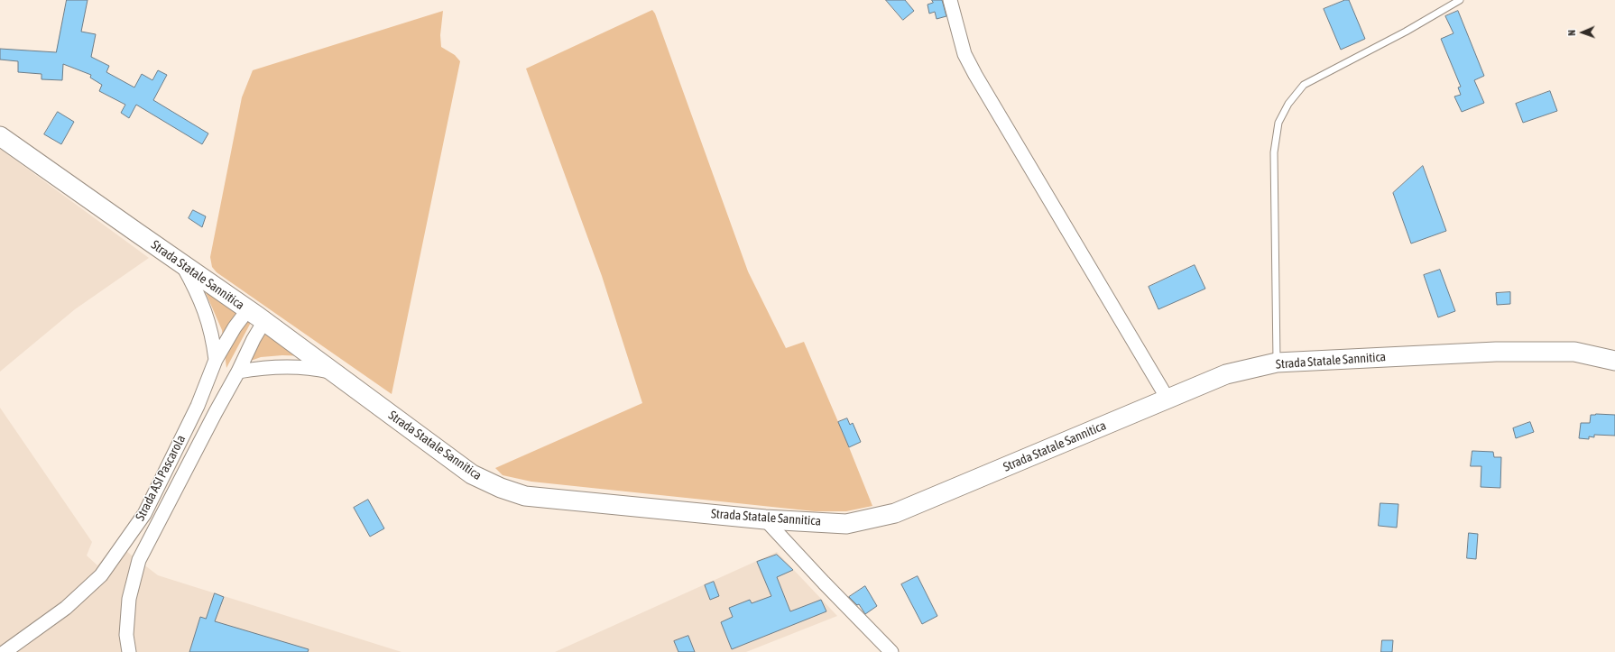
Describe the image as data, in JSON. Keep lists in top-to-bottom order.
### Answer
{
  "streets": {
    "main road": ["Strada Statale Sannitica"],
    "street": ["Strada ASI Pascarola"]
  },
  "crossings": [
    ["Strada Statale Sannitica", "Strada ASI Pascarola"]
  ],
  "north": "left"
}
